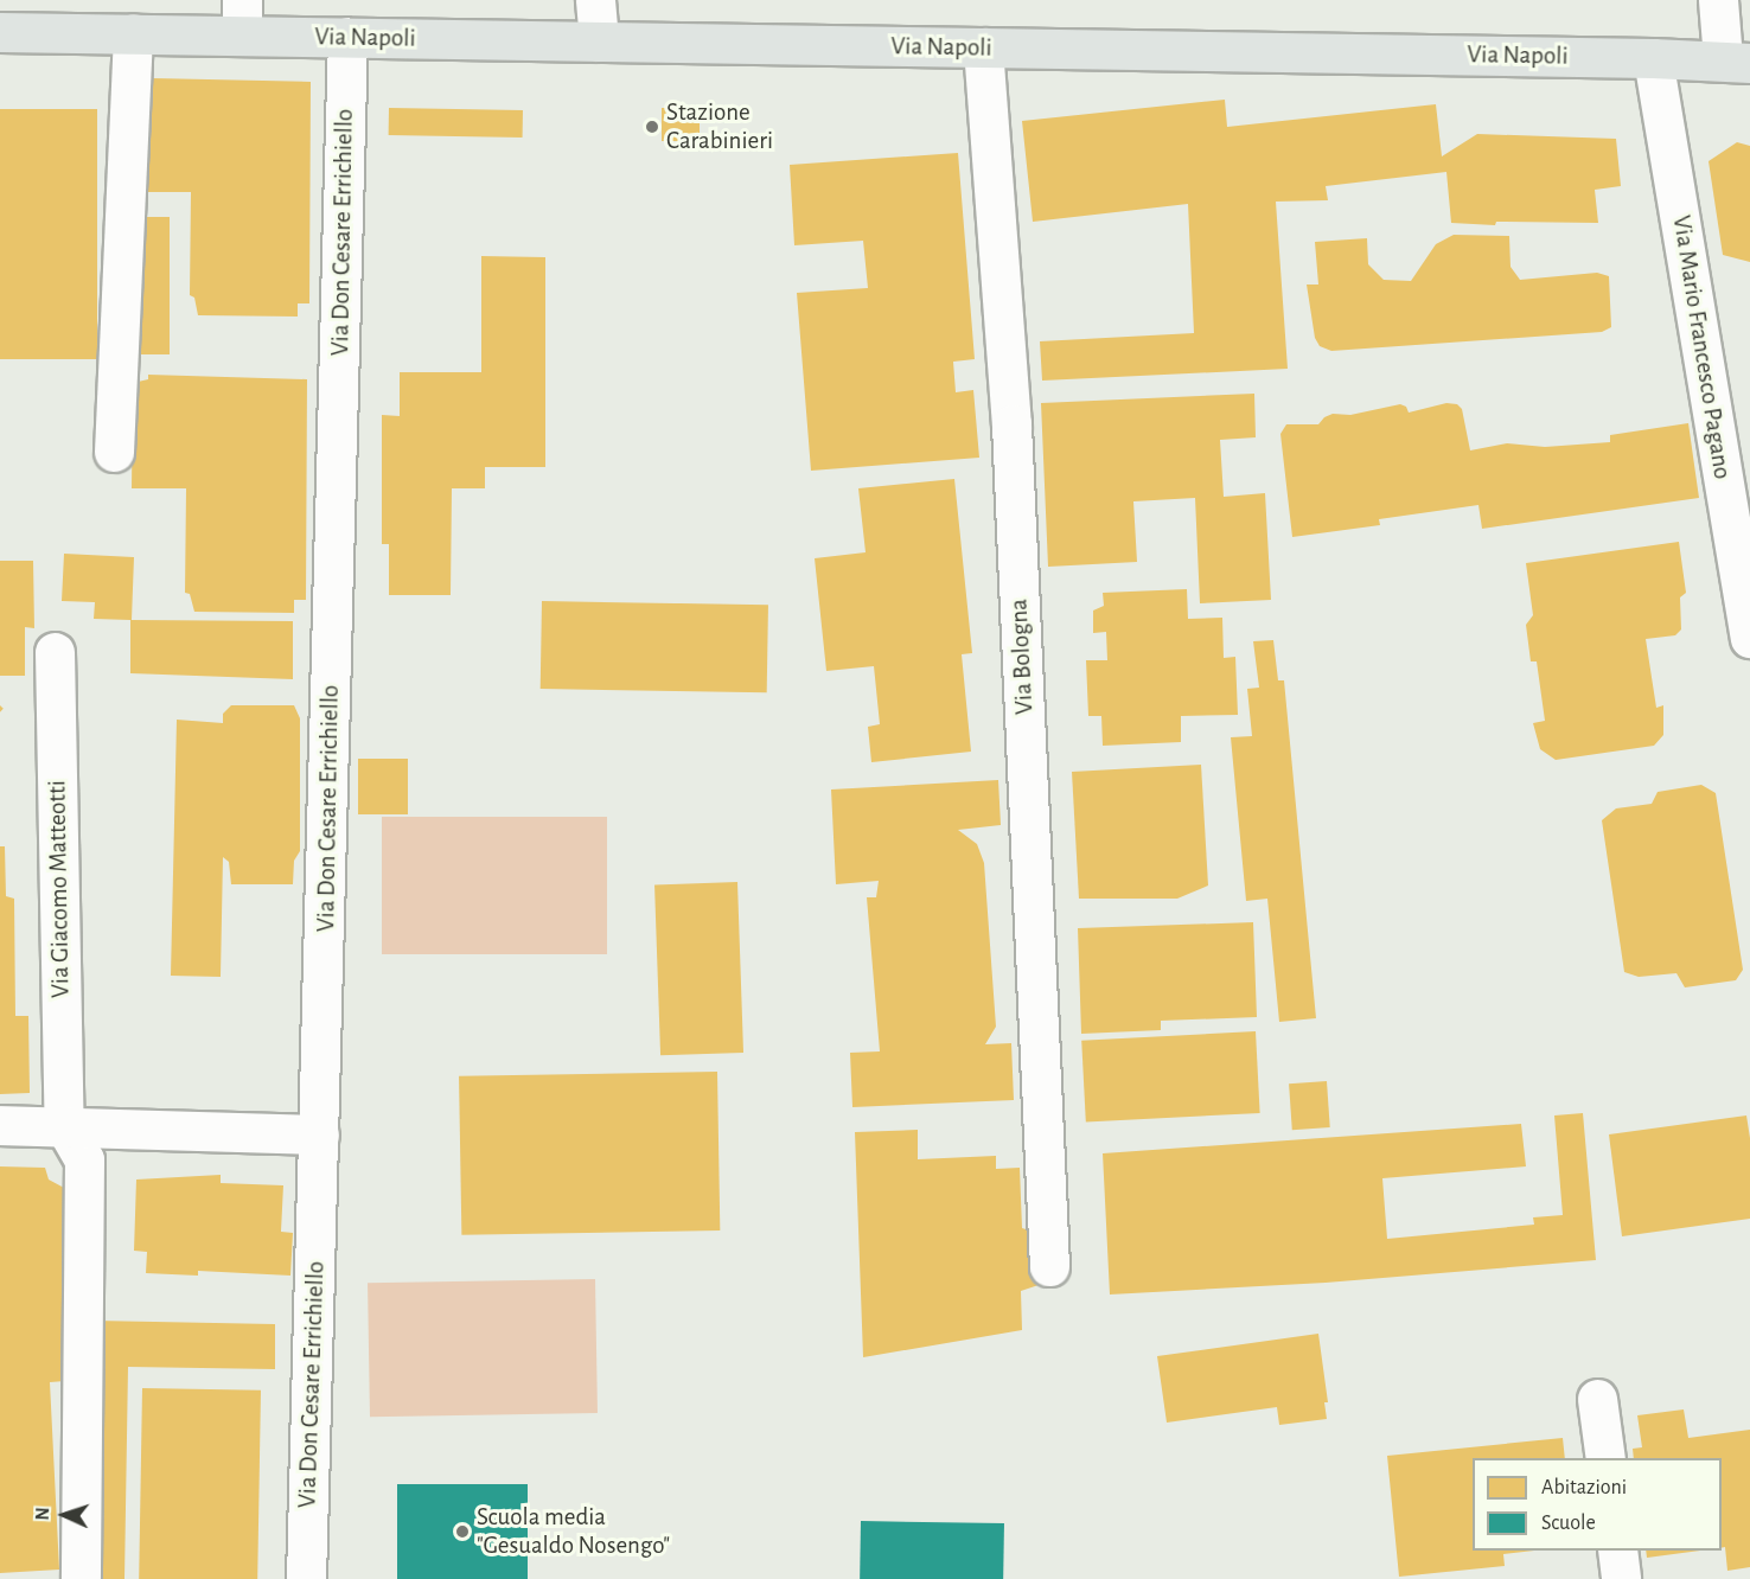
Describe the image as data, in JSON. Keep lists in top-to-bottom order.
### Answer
{
  "streets": {
    "main road": ["Via Napoli"],
    "street": [
      "Via Don Cesare Errichiello",
      "Via Mario Francesco Pagano",
      "Via Bologna",
      "Via Giacomo Matteotti"
    ]
  },
  "crossings": [
    ["Via Napoli", "Via Don Cesare Errichiello"],
    ["Via Napoli", "Via Mario Francesco Pagano"],
    ["Via Napoli", "Via Bologna"]
  ],
  "places": ["Stazione Carabinieri", "Scuola media \"Gesualdo Nosengo\""],
  "legend": ["Abitazioni", "Scuole"],
  "north": "left"
}
